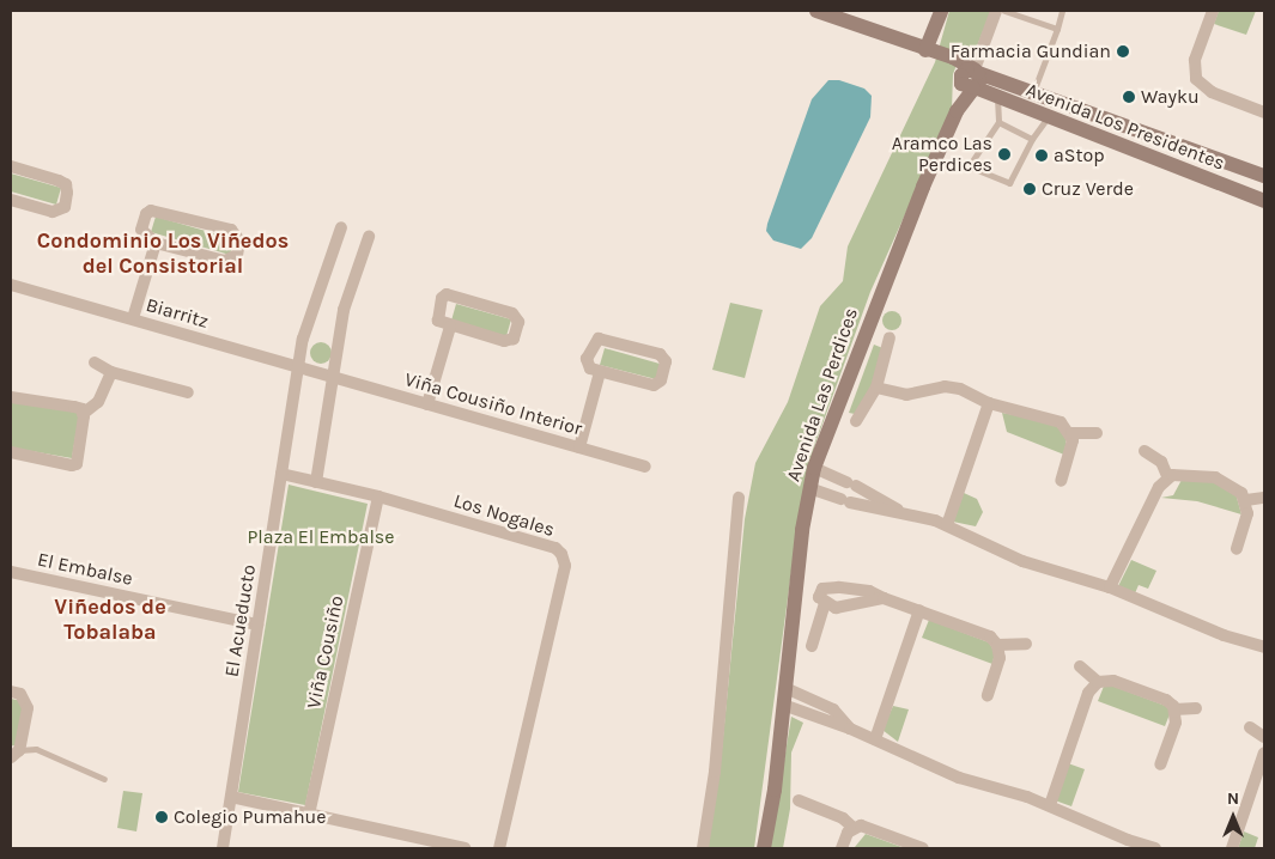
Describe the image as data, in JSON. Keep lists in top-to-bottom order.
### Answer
{
  "streets": {
    "street": [
      "Avenida Los Presidentes",
      "Biarritz",
      "Avenida Las Perdices",
      "Viña Cousiño Interior",
      "Los Nogales",
      "El Embalse",
      "El Acueducto",
      "Viña Cousiño"
    ]
  },
  "crossings": [
    ["Avenida Los Presidentes", "Avenida Las Perdices"],
    ["Biarritz", "Viña Cousiño Interior"],
    ["Biarritz", "El Acueducto"],
    ["Los Nogales", "El Acueducto"],
    ["Los Nogales", "Viña Cousiño"],
    ["El Embalse", "El Acueducto"]
  ],
  "districts": ["Condominio Los Viñedos del Consistorial", "Viñedos de Tobalaba"],
  "parks": ["Plaza El Embalse"],
  "places": [
    "Farmacia Gundian",
    "Wayku",
    "Aramco Las Perdices",
    "aStop",
    "Cruz Verde",
    "Colegio Pumahue"
  ],
  "north": "top"
}
